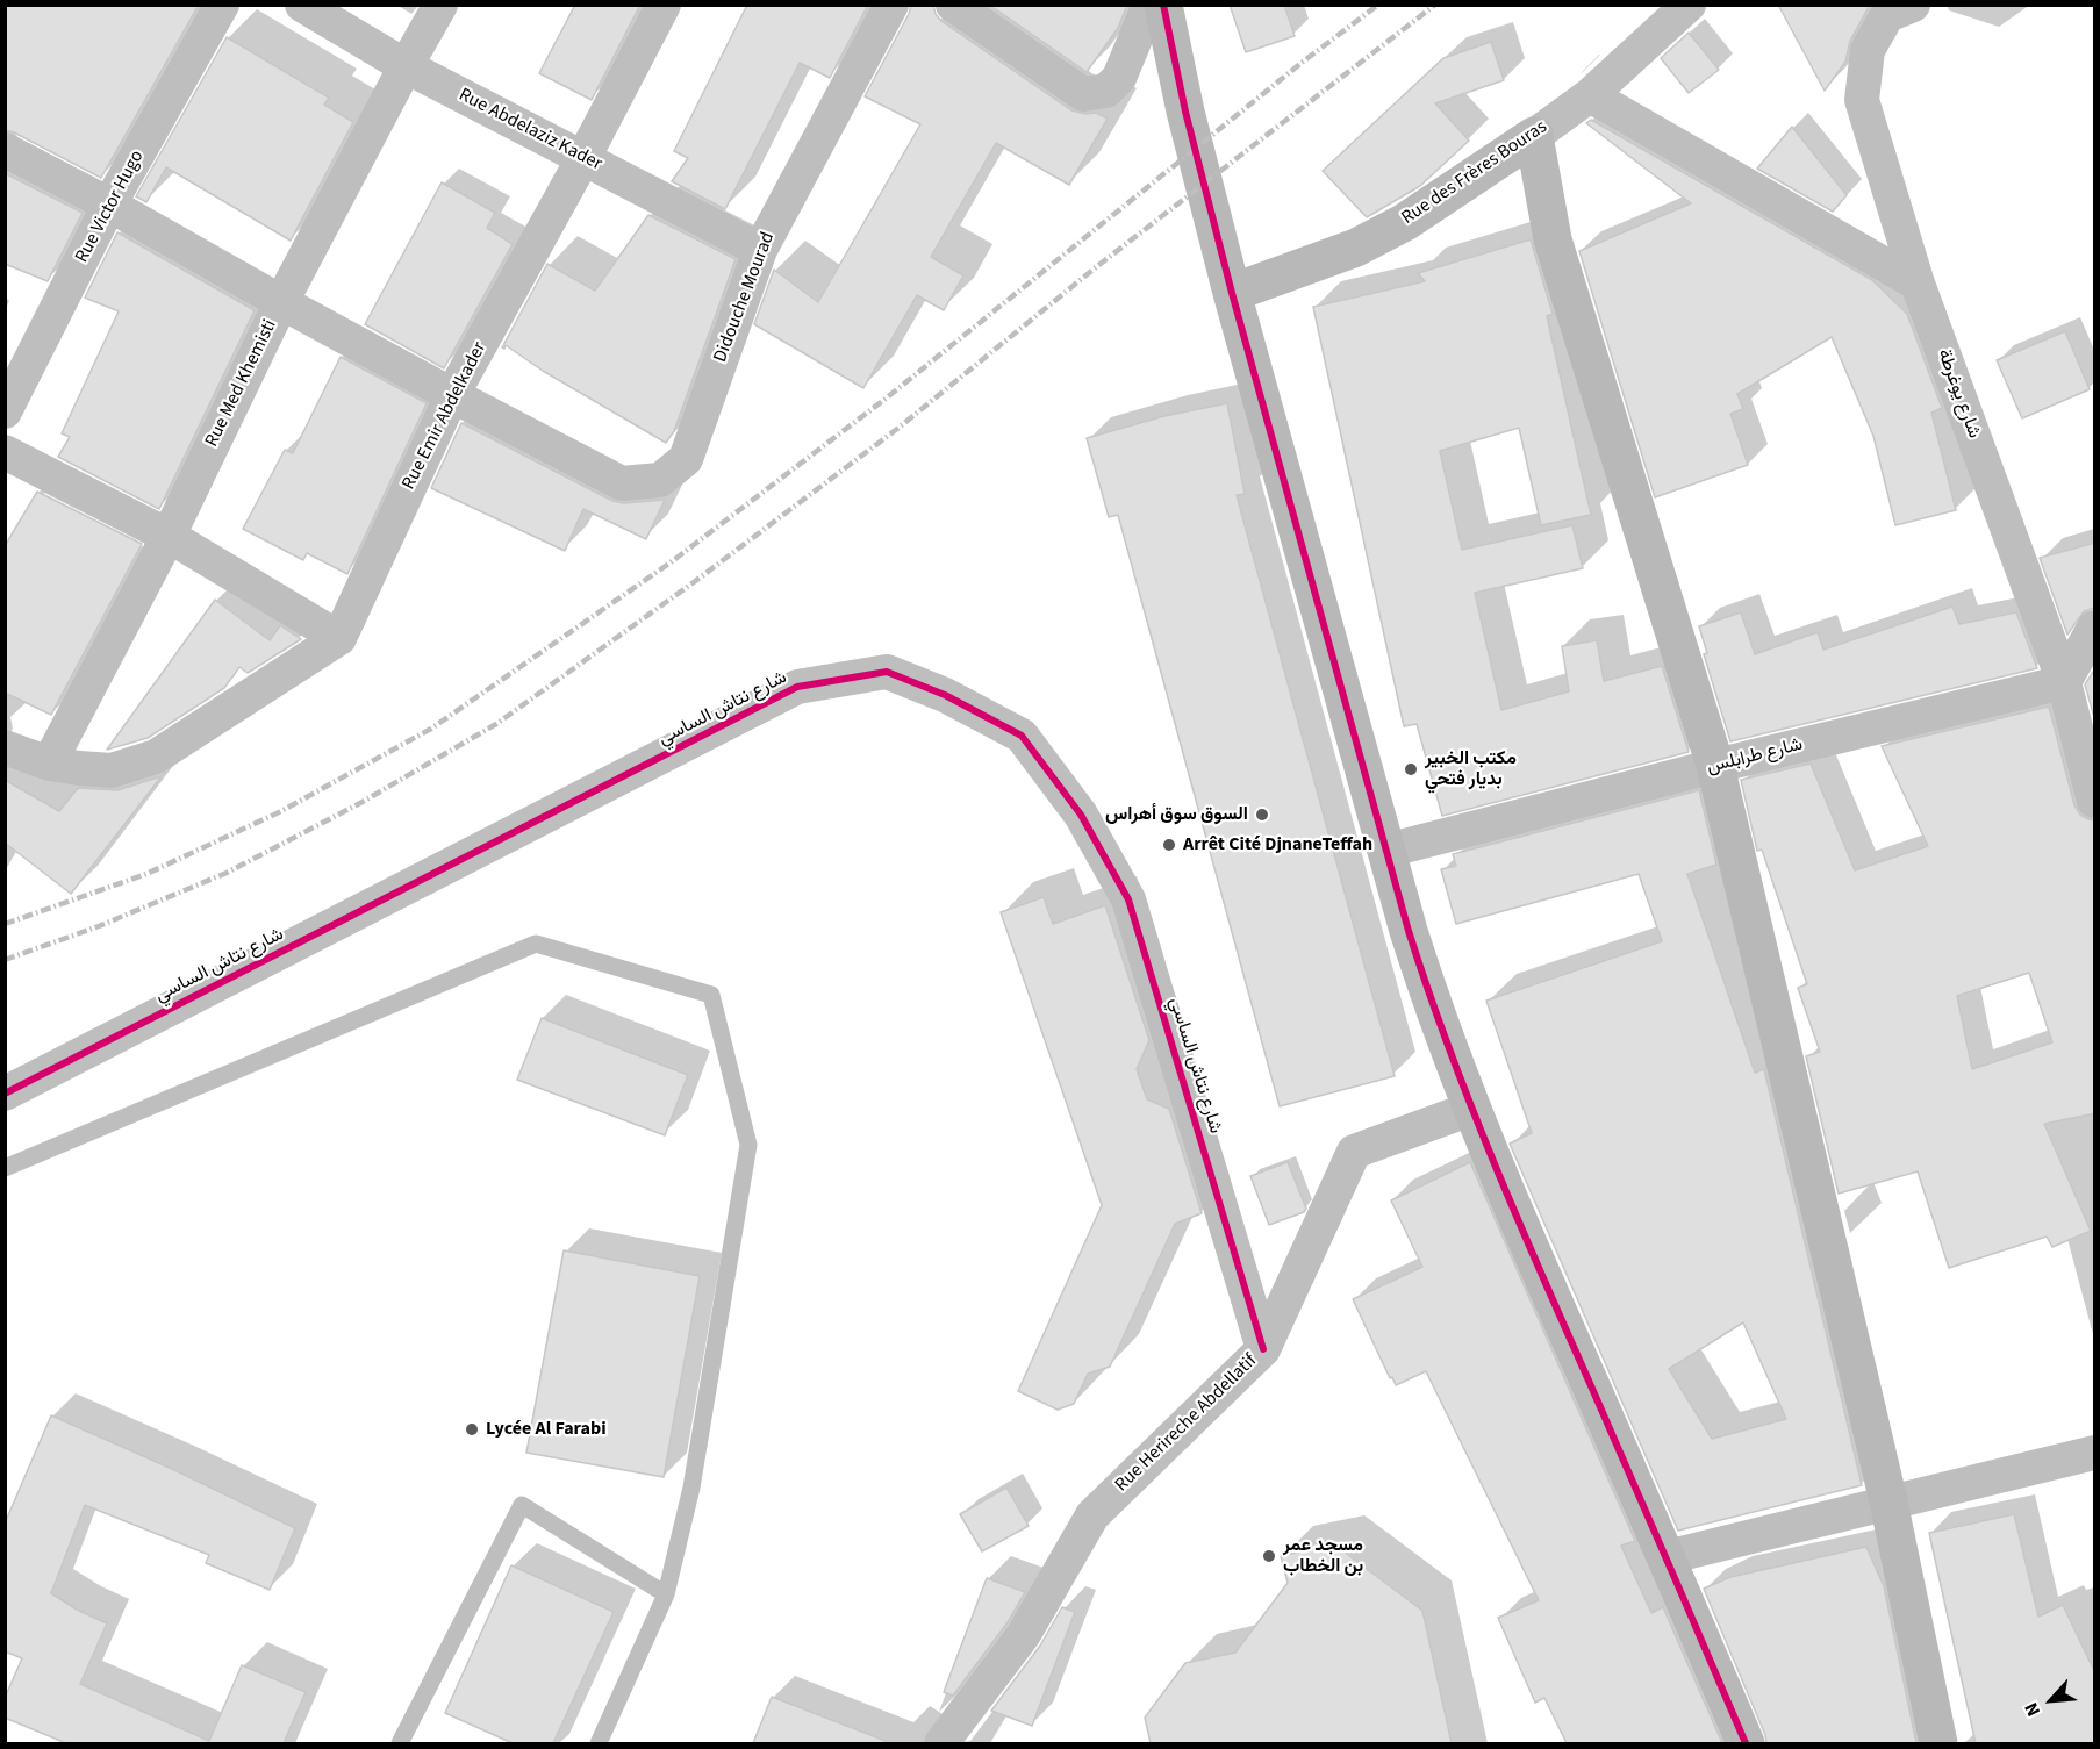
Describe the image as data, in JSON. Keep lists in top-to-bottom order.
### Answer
{
  "streets": {
    "street": [
      "Rue Abdelaziz Kader",
      "Rue des Frères Bouras",
      "Rue Victor Hugo",
      "Didouche Mourad",
      "Rue Med Khemisti",
      "شارع يوغرطة",
      "Rue Emir Abdelkader",
      "شارع نتاش الساسي",
      "شارع طرابلس",
      "Rue Herireche Abdellatif"
    ]
  },
  "crossings": [
    ["Rue Abdelaziz Kader", "Didouche Mourad"],
    ["Rue Abdelaziz Kader", "Rue Med Khemisti"],
    ["Rue Abdelaziz Kader", "Rue Emir Abdelkader"],
    ["Didouche Mourad", "Rue Emir Abdelkader"],
    ["شارع يوغرطة", "شارع طرابلس"],
    ["شارع نتاش الساسي", "Rue Herireche Abdellatif"]
  ],
  "places": [
    "مكتب الخبير بديار فتحي",
    "السوق سوق أهراس",
    "Arrêt Cité DjnaneTeffah",
    "Lycée Al Farabi",
    "مسجد عمر بن الخطاب"
  ],
  "north": "bottom left"
}
